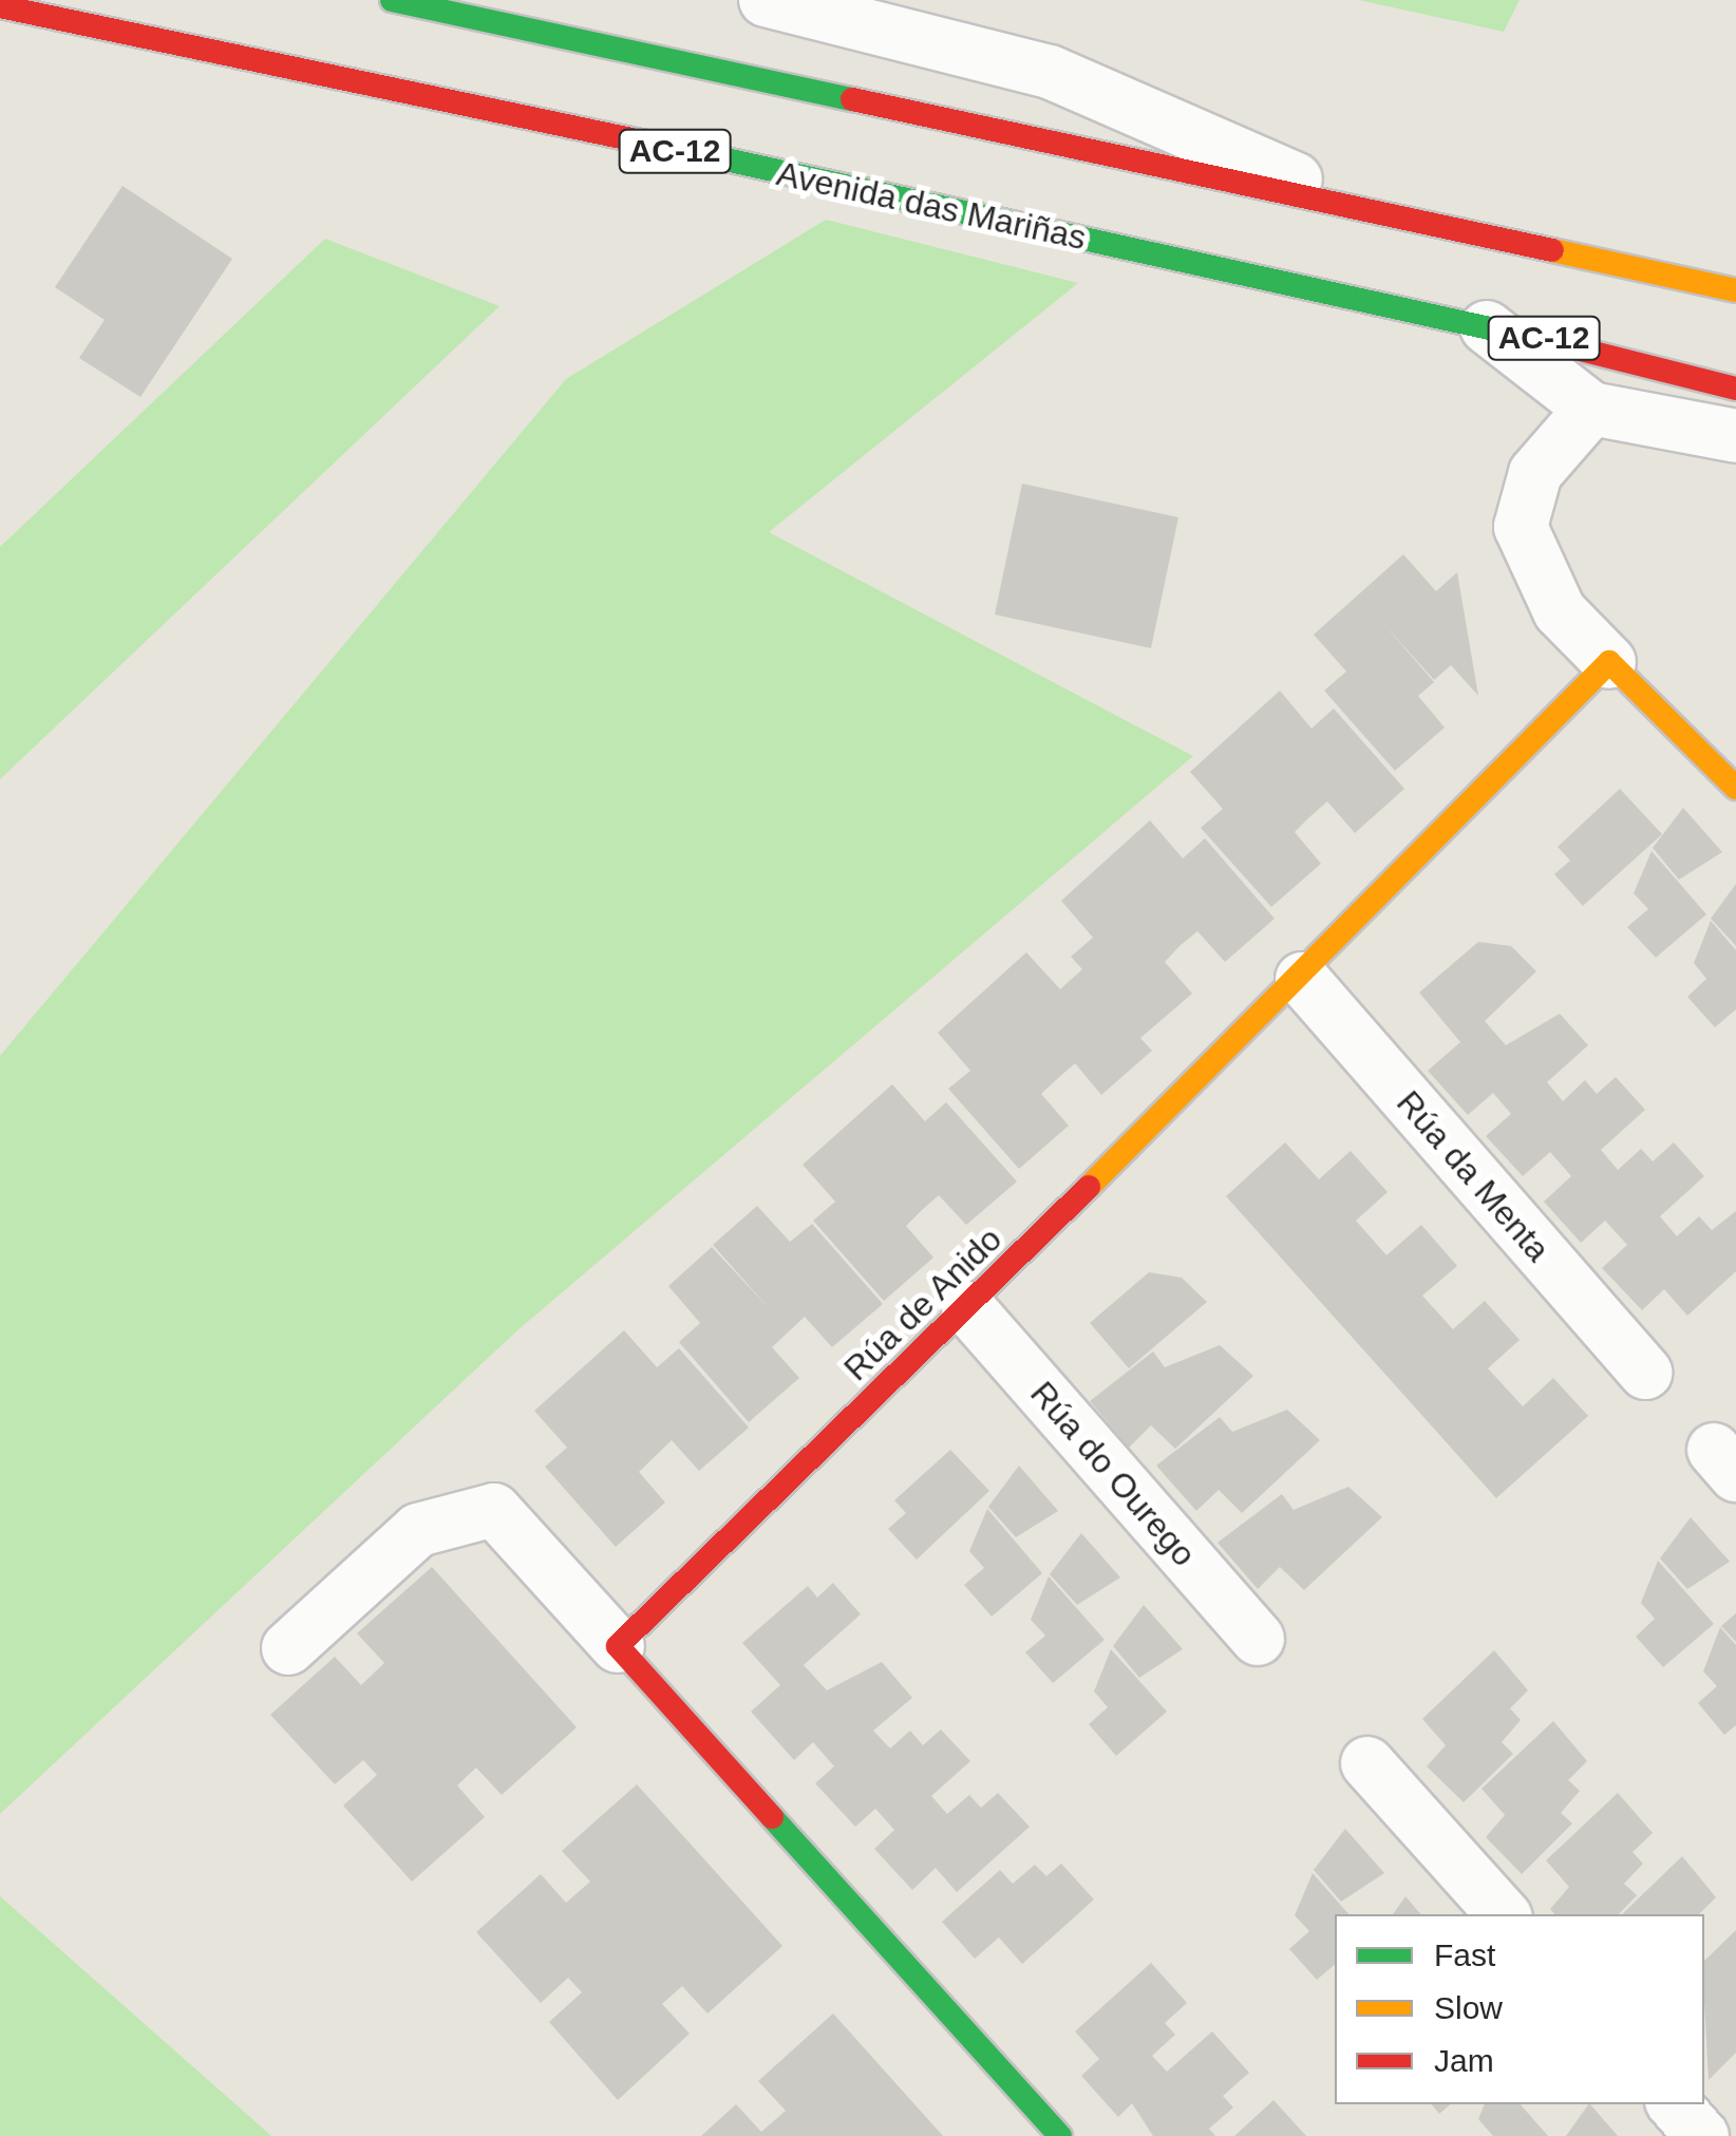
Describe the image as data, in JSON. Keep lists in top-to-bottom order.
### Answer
{
  "streets": {
    "main road": ["AC-12", "Avenida das Mariñas", "Rúa de Anido"],
    "street": ["Rúa da Menta", "Rúa do Ourego"]
  },
  "crossings": [
    ["Rúa da Menta", "Rúa de Anido"],
    ["Rúa de Anido", "Rúa do Ourego"]
  ],
  "legend": ["Fast", "Slow", "Jam"]
}
